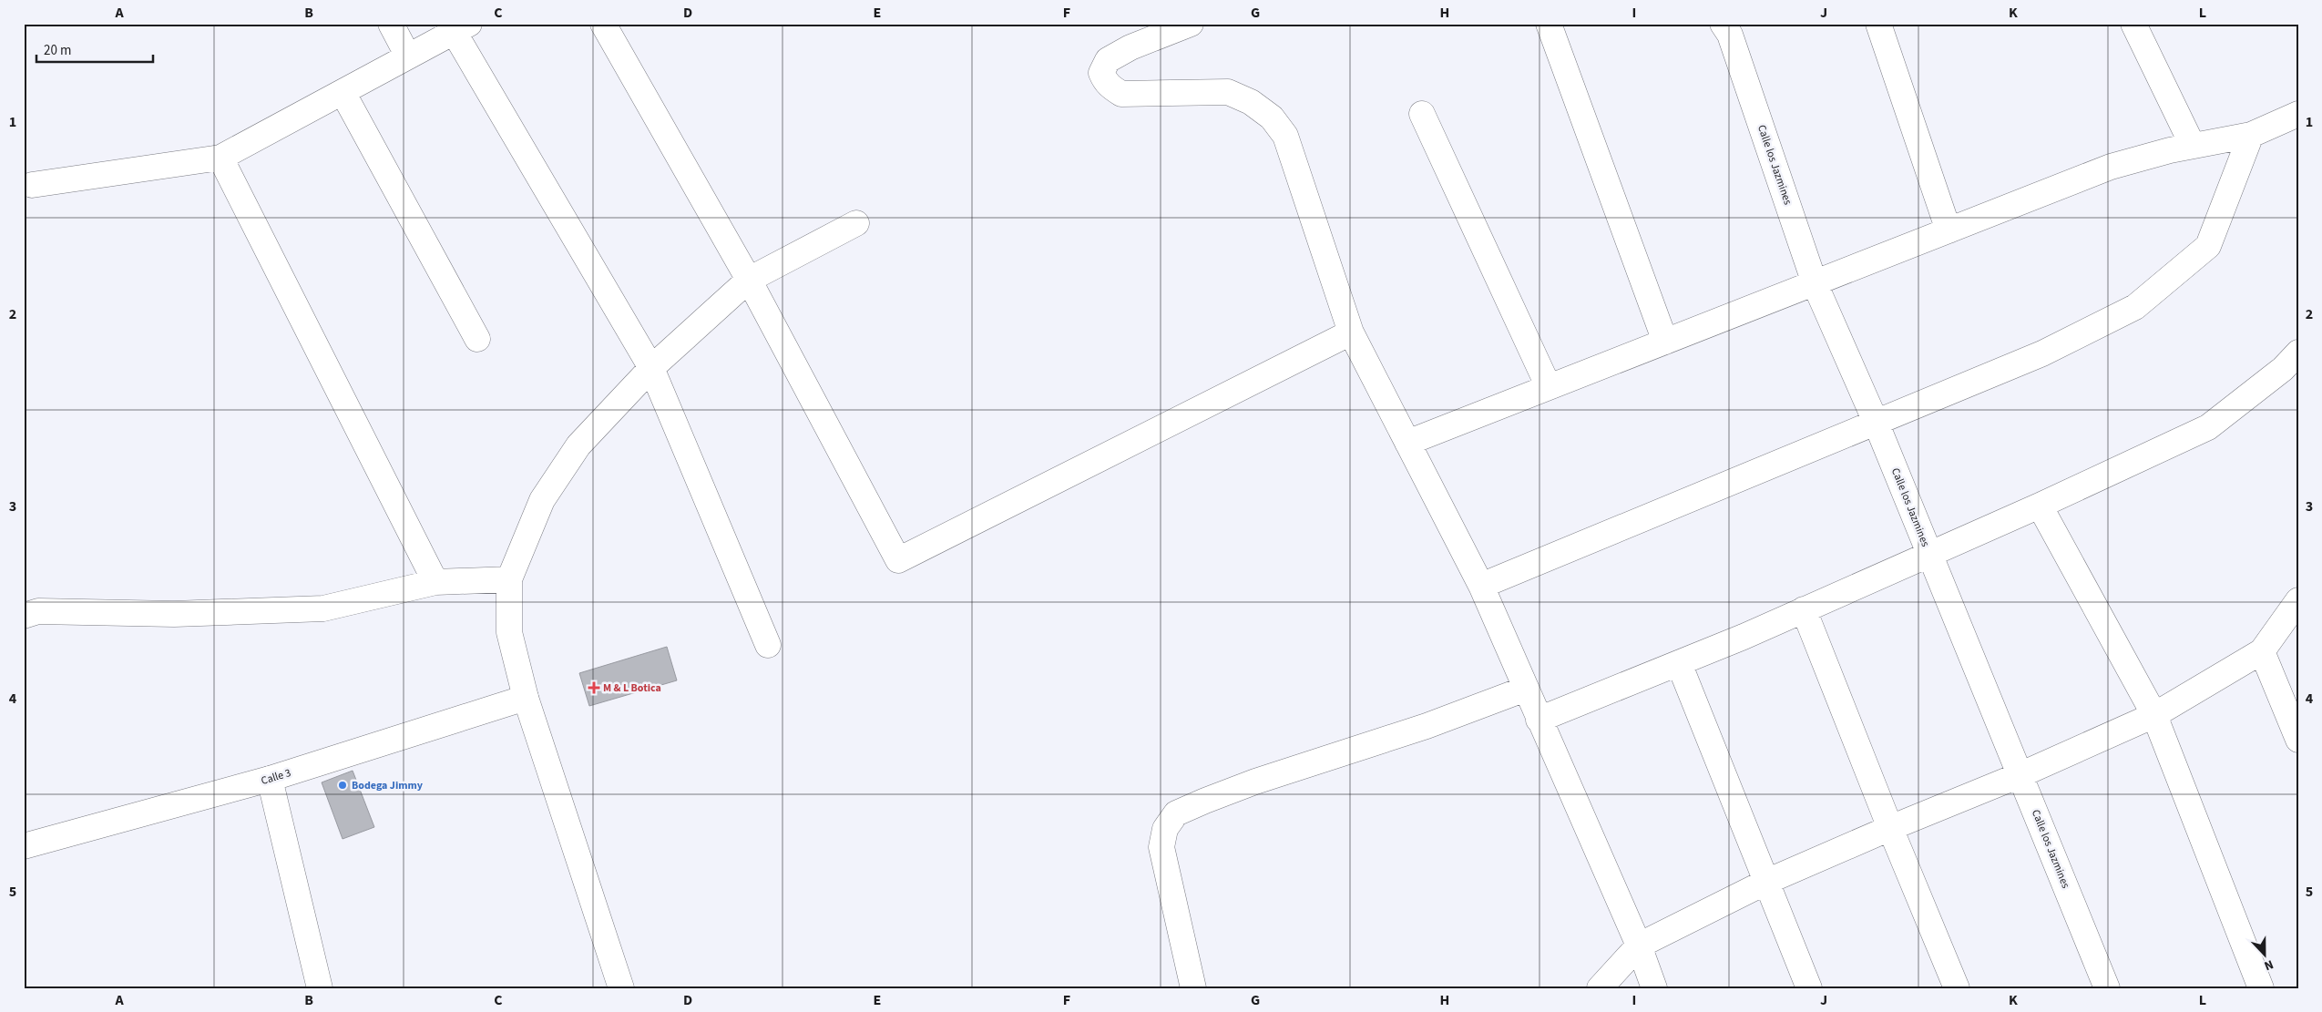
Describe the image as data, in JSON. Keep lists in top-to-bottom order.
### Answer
{
  "streets": {
    "street": ["Calle los Jazmines", "Calle 3"]
  },
  "places": {
    "health": ["M & L Botica"],
    "other": ["Bodega Jimmy"]
  },
  "scale_bar": "20 m",
  "north": "bottom",
  "grid": {
    "columns": [
      "A",
      "B",
      "C",
      "D",
      "E",
      "F",
      "G",
      "H",
      "I",
      "J",
      "K",
      "L"
    ],
    "rows": [
      "1",
      "2",
      "3",
      "4",
      "5"
    ]
  }
}
